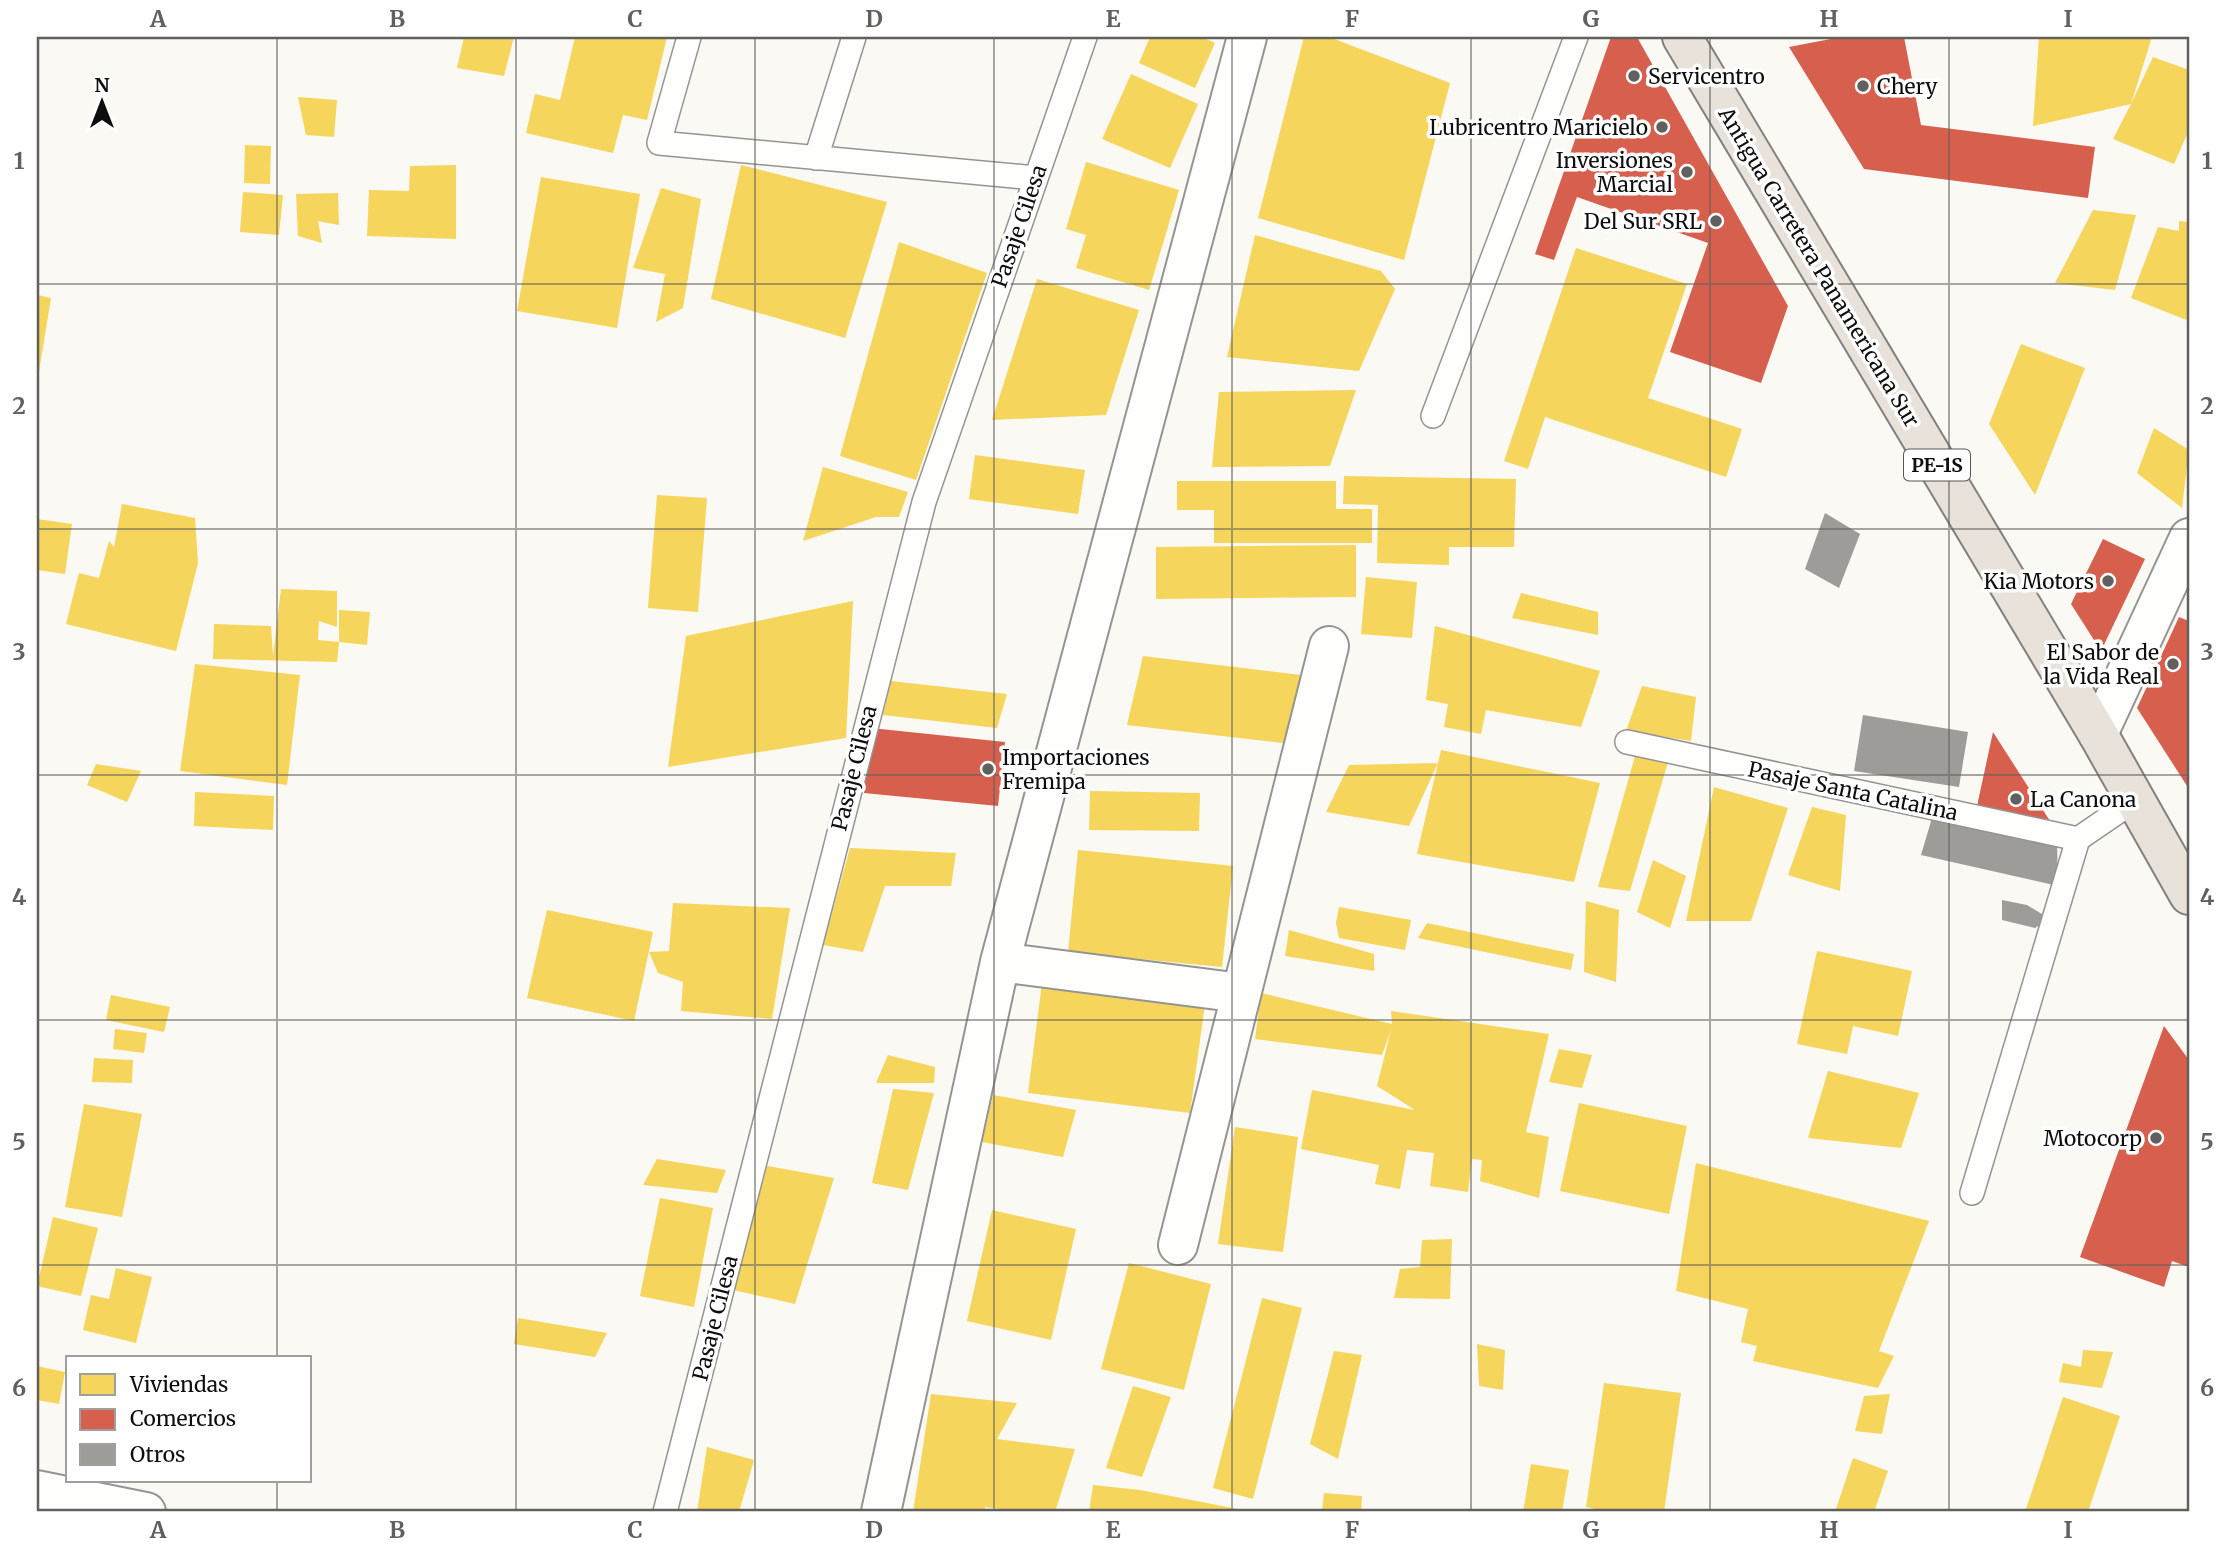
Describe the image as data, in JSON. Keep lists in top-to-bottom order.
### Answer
{
  "streets": {
    "highway": ["Antigua Carretera Panamericana Sur", "PE-1S"],
    "lane": ["Pasaje Cilesa", "Pasaje Santa Catalina"]
  },
  "places": [
    "Servicentro",
    "Chery",
    "Lubricentro Maricielo",
    "Inversiones Marcial",
    "Del Sur SRL",
    "Kia Motors",
    "El Sabor de la Vida Real",
    "Importaciones Fremipa",
    "La Canona",
    "Motocorp"
  ],
  "legend": ["Viviendas", "Comercios", "Otros"],
  "north": "top",
  "grid": {
    "columns": [
      "A",
      "B",
      "C",
      "D",
      "E",
      "F",
      "G",
      "H",
      "I"
    ],
    "rows": [
      "1",
      "2",
      "3",
      "4",
      "5",
      "6"
    ]
  }
}
